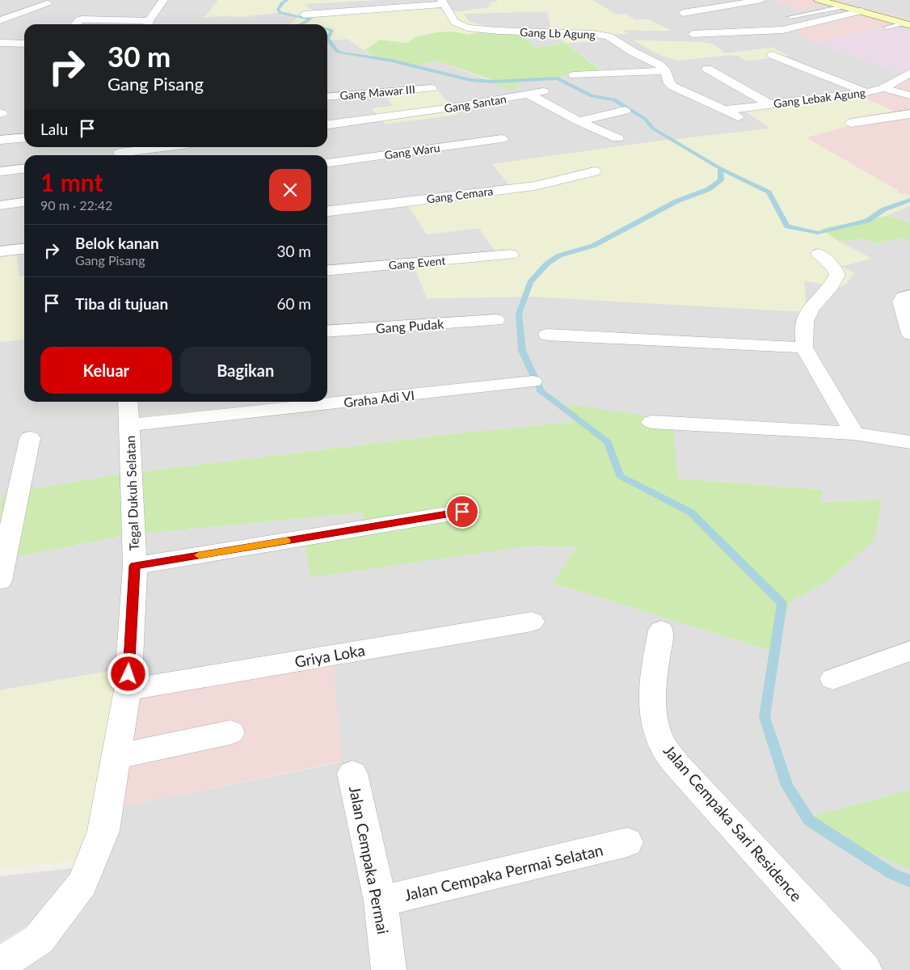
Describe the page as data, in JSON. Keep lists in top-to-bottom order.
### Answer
{
  "streets": {
    "street": [
      "Gang Lb Agung",
      "Gang Mawar III",
      "Gang Lebak Agung",
      "Gang Santan",
      "Gang Waru",
      "Gang Cemara",
      "Gang Event",
      "Gang Pudak",
      "Graha Adi VI",
      "Tegal Dukuh Selatan",
      "Griya Loka",
      "Jalan Cempaka Sari Residence",
      "Jalan Cempaka Permai",
      "Jalan Cempaka Permai Selatan"
    ]
  },
  "crossings": [
    ["Gang Lb Agung", "Gang Lebak Agung"],
    ["Graha Adi VI", "Tegal Dukuh Selatan"],
    ["Tegal Dukuh Selatan", "Griya Loka"],
    ["Jalan Cempaka Permai", "Jalan Cempaka Permai Selatan"]
  ],
  "page": {
    "turn": ["30 m", "Gang Pisang"],
    "then": "Lalu",
    "heading": ["1 mnt", "90 m · 22:42"],
    "list": [
      {
        "name": "Belok kanan",
        "note": "Gang Pisang",
        "value": "30 m"
      },
      {
        "name": "Tiba di tujuan",
        "value": "60 m"
      }
    ],
    "buttons": ["Keluar", "Bagikan"]
  }
}
